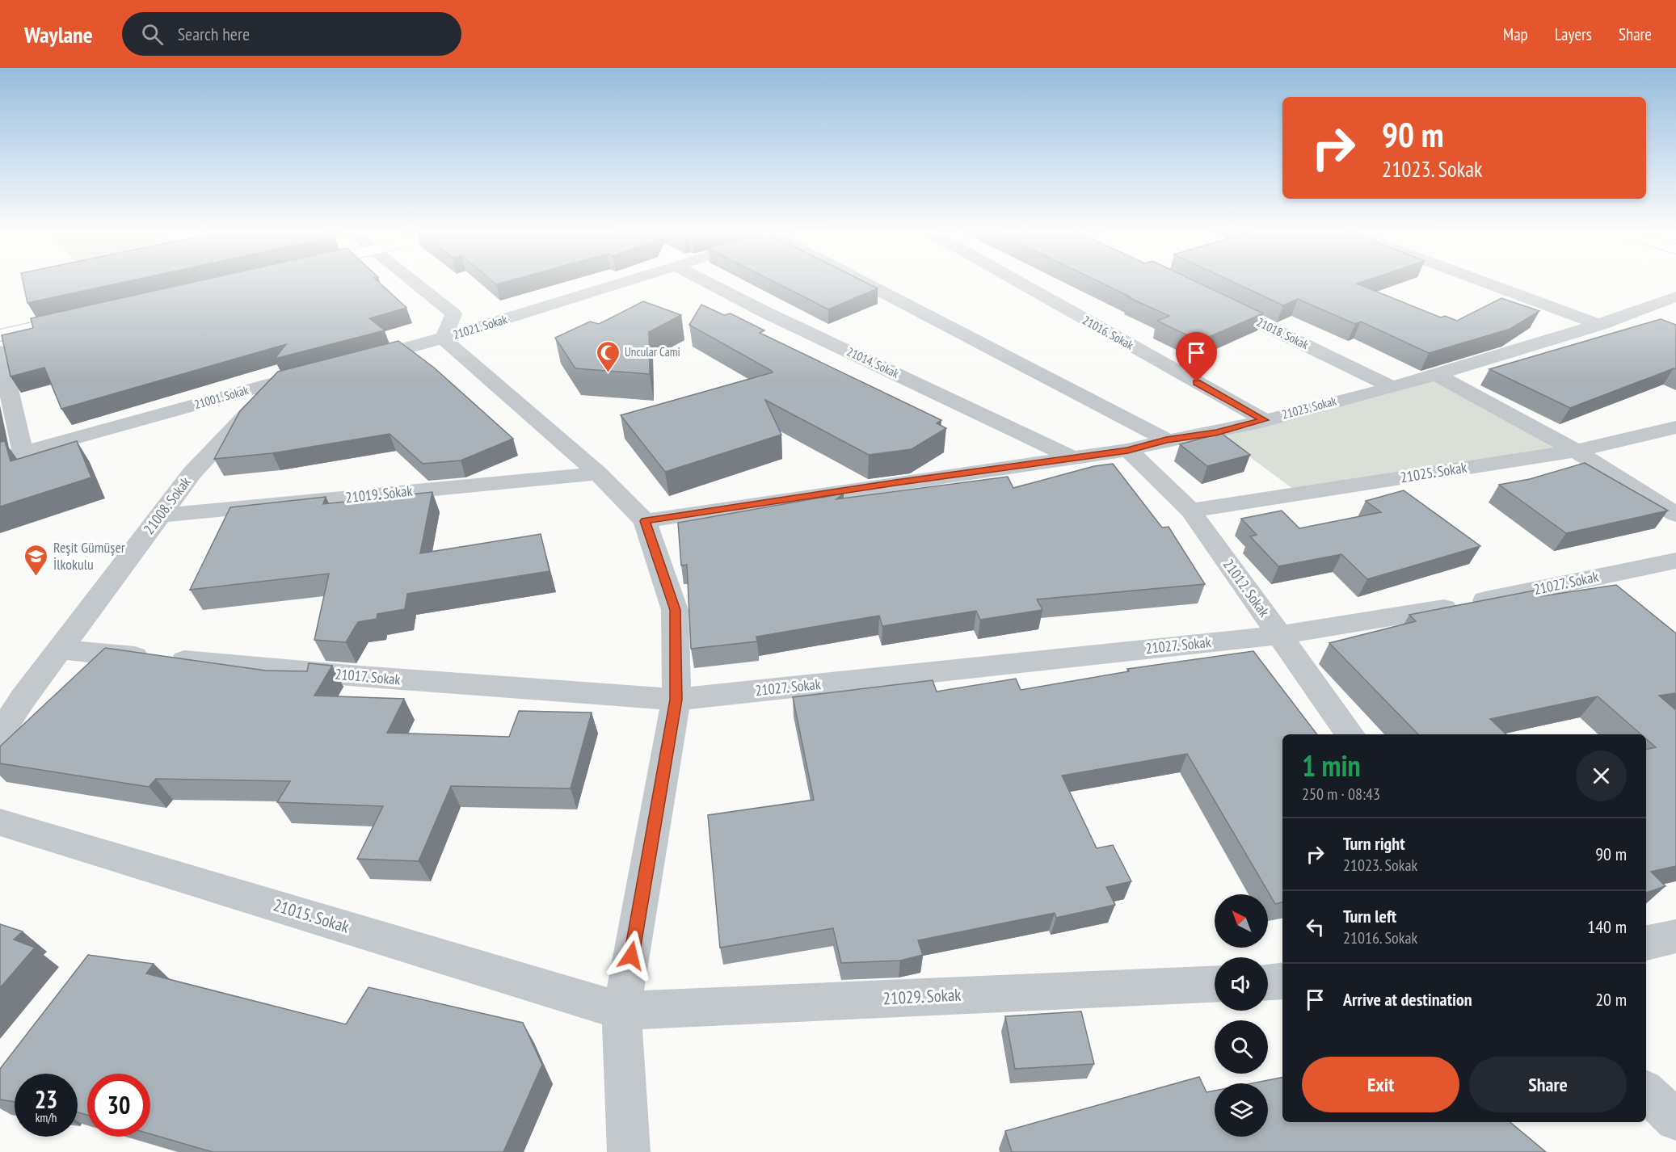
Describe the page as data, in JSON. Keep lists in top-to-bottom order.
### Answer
{
  "streets": {
    "street": [
      "21021. Sokak",
      "21016. Sokak",
      "21018. Sokak",
      "21014. Sokak",
      "21001. Sokak",
      "21023. Sokak",
      "21025. Sokak",
      "21019. Sokak",
      "21008. Sokak",
      "21027. Sokak",
      "21012. Sokak",
      "21017. Sokak",
      "21015. Sokak",
      "21029. Sokak"
    ]
  },
  "crossings": [
    ["21016. Sokak", "21023. Sokak"],
    ["21018. Sokak", "21023. Sokak"],
    ["21014. Sokak", "21023. Sokak"],
    ["21001. Sokak", "21008. Sokak"],
    ["21023. Sokak", "21012. Sokak"],
    ["21025. Sokak", "21012. Sokak"],
    ["21019. Sokak", "21008. Sokak"],
    ["21008. Sokak", "21017. Sokak"],
    ["21027. Sokak", "21012. Sokak"],
    ["21027. Sokak", "21017. Sokak"],
    ["21015. Sokak", "21029. Sokak"]
  ],
  "places": {
    "mosque": ["Uncular Cami"],
    "school or university": ["Reşit Gümüşer İlkokulu"]
  },
  "north": "top left",
  "page": {
    "header": "Waylane",
    "search": "Search here",
    "nav": ["Map", "Layers", "Share"],
    "turn": ["90 m", "21023. Sokak"],
    "heading": ["1 min", "250 m · 08:43"],
    "list": [
      {
        "name": "Turn right",
        "note": "21023. Sokak",
        "value": "90 m"
      },
      {
        "name": "Turn left",
        "note": "21016. Sokak",
        "value": "140 m"
      },
      {
        "name": "Arrive at destination",
        "value": "20 m"
      }
    ],
    "buttons": ["Exit", "Share"],
    "speed": "23 km/h",
    "limit": "30"
  }
}
